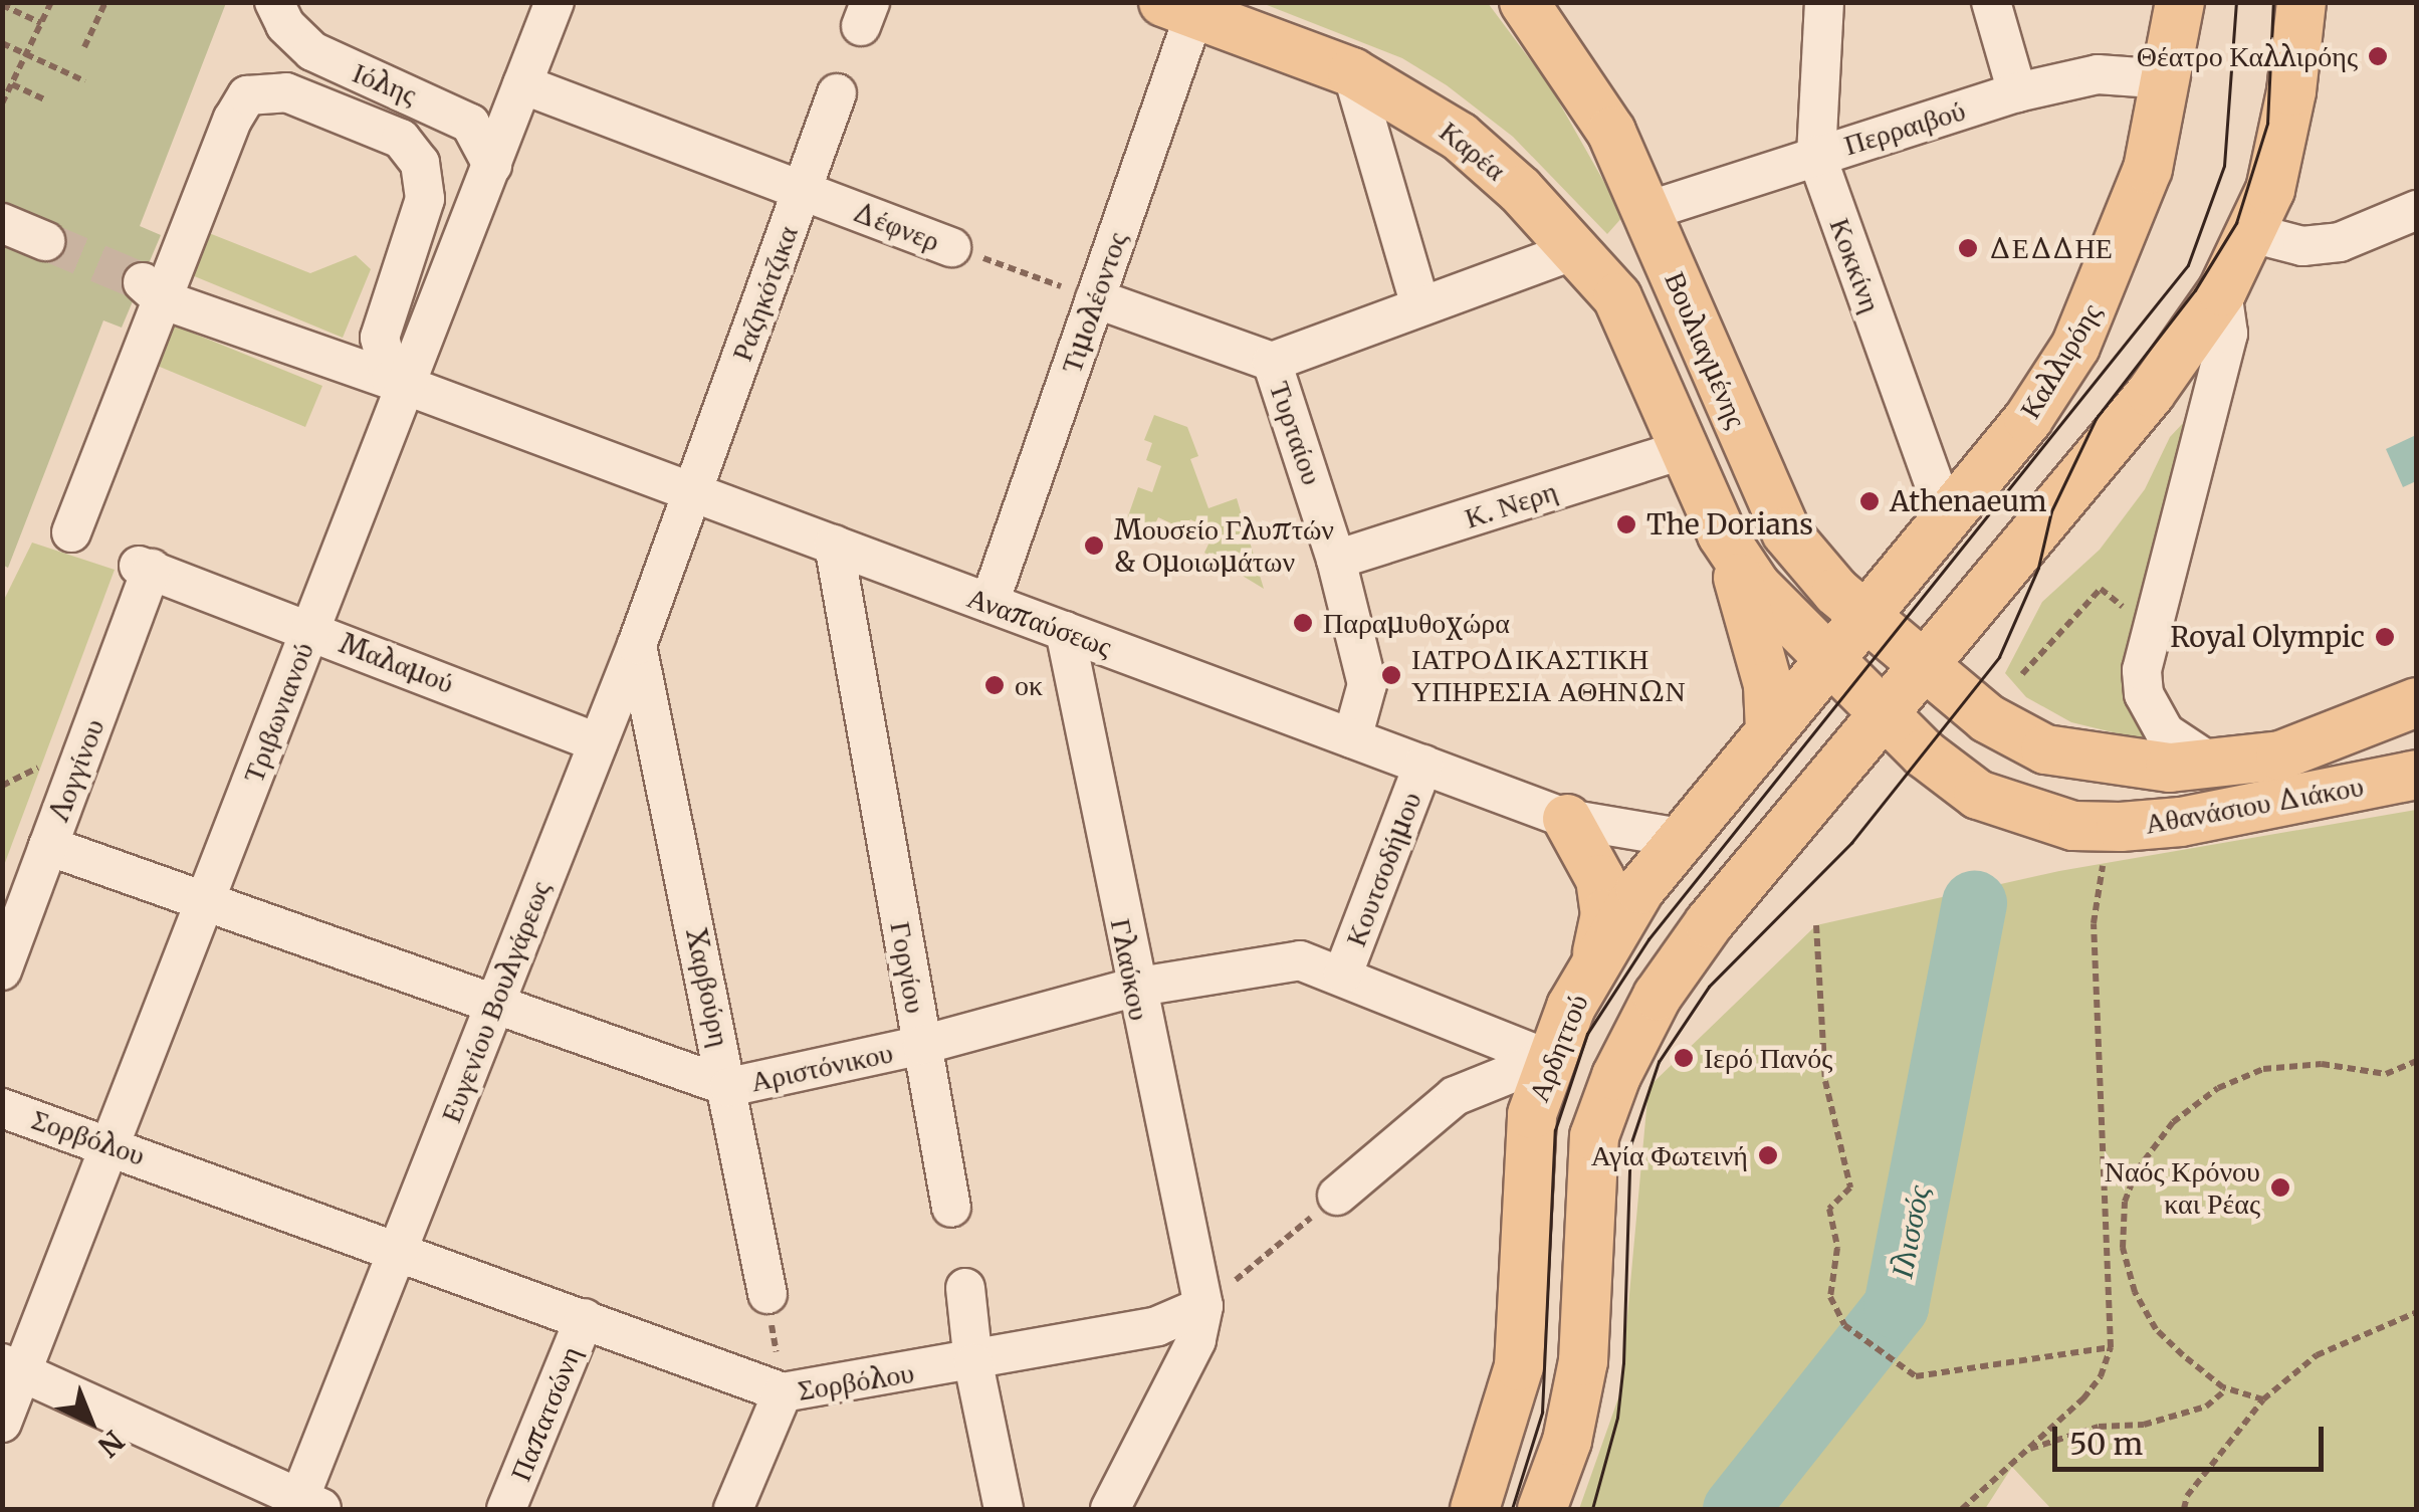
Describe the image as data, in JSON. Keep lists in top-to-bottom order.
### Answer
{
  "streets": {
    "main road": [
      "Καρέα",
      "Βουλιαγμένης",
      "Καλλιρόης",
      "Αθανάσιου Διάκου",
      "Αρδηττού"
    ],
    "street": [
      "Ιόλης",
      "Περραιβού",
      "Δέφνερ",
      "Κοκκίνη",
      "Ραζηκότζικα",
      "Τιμολέοντος",
      "Τυρταίου",
      "Κ. Νερη",
      "Αναπαύσεως",
      "Μαλαμού",
      "Τριβωνιανού",
      "Λογγίνου",
      "Κουτσοδήμου",
      "Γοργίου",
      "Γλαύκου",
      "Χαρβούρη",
      "Ευγενίου Βουλγάρεως",
      "Αριστόνικου",
      "Σορβόλου",
      "Παπατσώνη"
    ]
  },
  "crossings": [
    ["Ιόλης", "Τριβωνιανού"],
    ["Περραιβού", "Κοκκίνη"],
    ["Περραιβού", "Βουλιαγμένης"],
    ["Περραιβού", "Καλλιρόης"],
    ["Καρέα", "Τιμολέοντος"],
    ["Καρέα", "Βουλιαγμένης"],
    ["Δέφνερ", "Ραζηκότζικα"],
    ["Δέφνερ", "Τιμολέοντος"],
    ["Δέφνερ", "Τριβωνιανού"],
    ["Κοκκίνη", "Καλλιρόης"],
    ["Ραζηκότζικα", "Αναπαύσεως"],
    ["Ραζηκότζικα", "Ευγενίου Βουλγάρεως"],
    ["Τιμολέοντος", "Αναπαύσεως"],
    ["Βουλιαγμένης", "Καλλιρόης"],
    ["Βουλιαγμένης", "Κ. Νερη"],
    ["Βουλιαγμένης", "Αθανάσιου Διάκου"],
    ["Βουλιαγμένης", "Αρδηττού"],
    ["Καλλιρόης", "Αρδηττού"],
    ["Τυρταίου", "Κ. Νερη"],
    ["Τυρταίου", "Αναπαύσεως"],
    ["Αναπαύσεως", "Τριβωνιανού"],
    ["Αναπαύσεως", "Κουτσοδήμου"],
    ["Αναπαύσεως", "Γοργίου"],
    ["Αναπαύσεως", "Γλαύκου"],
    ["Αναπαύσεως", "Ευγενίου Βουλγάρεως"],
    ["Αναπαύσεως", "Αρδηττού"],
    ["Μαλαμού", "Τριβωνιανού"],
    ["Μαλαμού", "Λογγίνου"],
    ["Μαλαμού", "Ευγενίου Βουλγάρεως"],
    ["Τριβωνιανού", "Αριστόνικου"],
    ["Τριβωνιανού", "Σορβόλου"],
    ["Λογγίνου", "Αριστόνικου"],
    ["Κουτσοδήμου", "Αριστόνικου"],
    ["Γοργίου", "Αριστόνικου"],
    ["Γλαύκου", "Αριστόνικου"],
    ["Γλαύκου", "Σορβόλου"],
    ["Χαρβούρη", "Ευγενίου Βουλγάρεως"],
    ["Χαρβούρη", "Αριστόνικου"],
    ["Ευγενίου Βουλγάρεως", "Αριστόνικου"],
    ["Ευγενίου Βουλγάρεως", "Σορβόλου"],
    ["Αρδηττού", "Αριστόνικου"],
    ["Σορβόλου", "Παπατσώνη"]
  ],
  "water": ["Ιλισσός"],
  "places": [
    "Θέατρο Καλλιρόης",
    "ΔΕΔΔΗΕ",
    "Athenaeum",
    "The Dorians",
    "Μουσείο Γλυπτών & Ομοιωμάτων",
    "Παραμυθοχώρα",
    "Royal Olympic",
    "ΙΑΤΡΟΔΙΚΑΣΤΙΚΗ ΥΠΗΡΕΣΙΑ ΑΘΗΝΩΝ",
    "οκ",
    "Ιερό Πανός",
    "Αγία Φωτεινή",
    "Ναός Κρόνου και Ρέας"
  ],
  "scale_bar": "50 m",
  "north": "bottom right"
}
